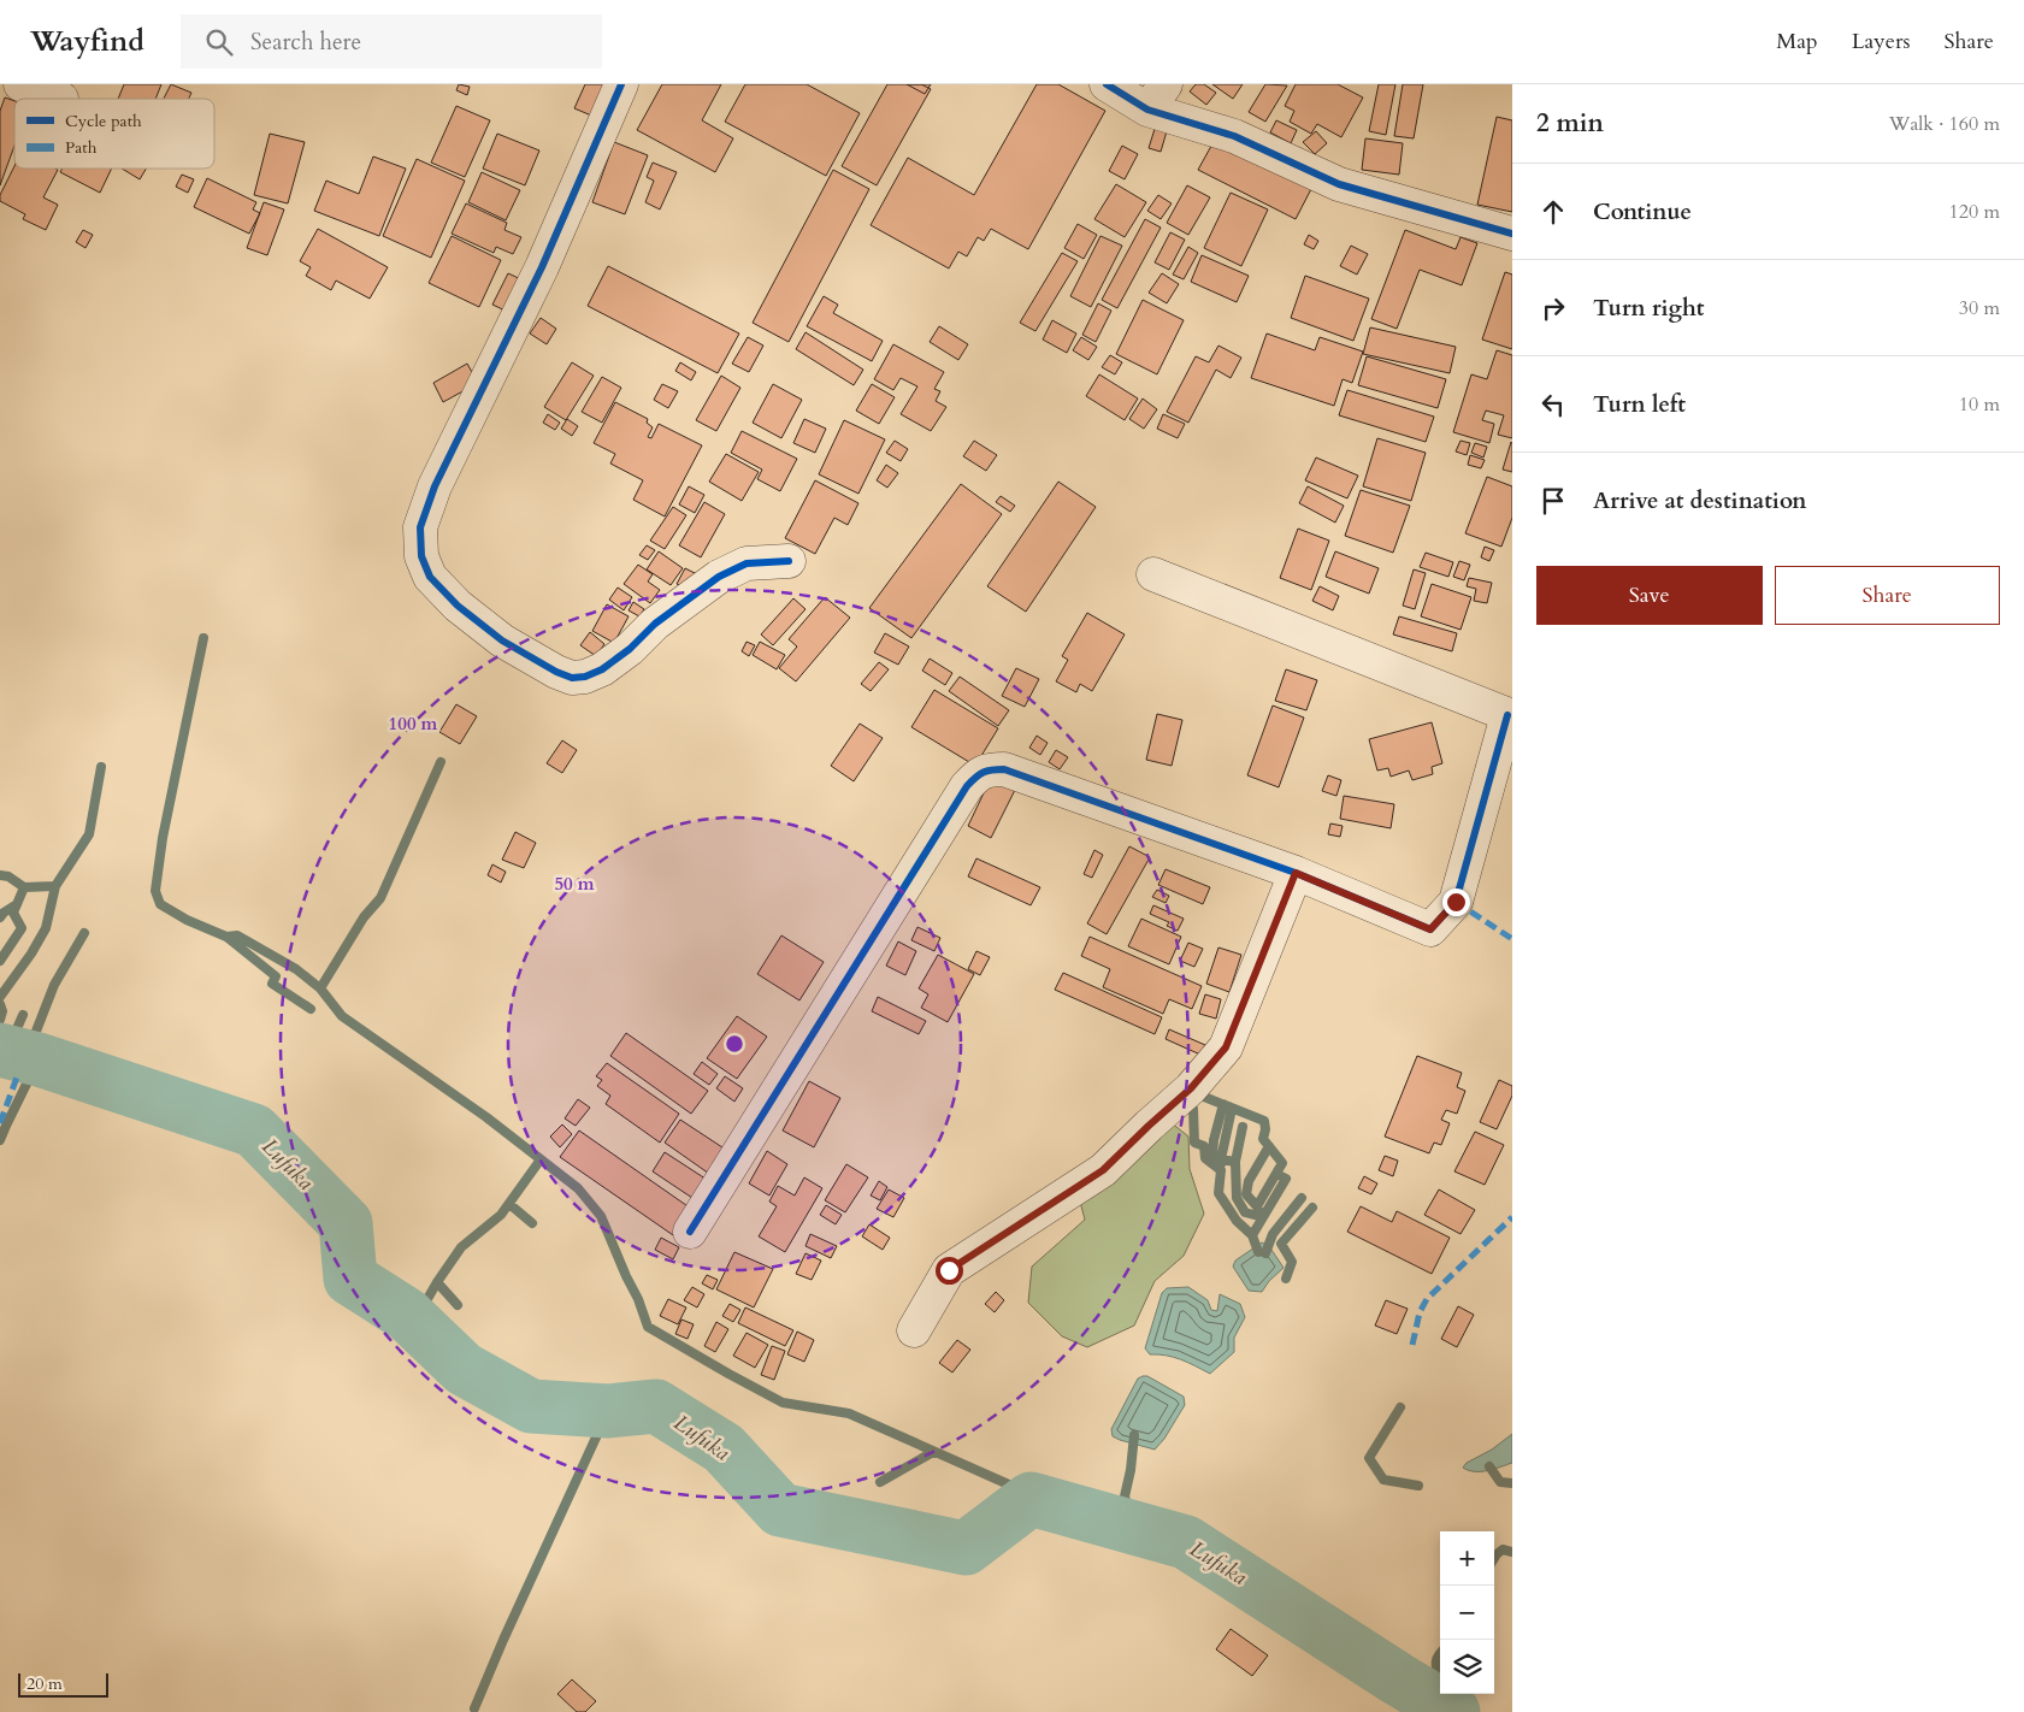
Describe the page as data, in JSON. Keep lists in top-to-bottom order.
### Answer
{
  "water": ["Lufuka"],
  "legend": ["Cycle path", "Path"],
  "scale_bar": "20 m",
  "page": {
    "header": "Wayfind",
    "search": "Search here",
    "nav": ["Map", "Layers", "Share"],
    "heading": ["2 min", "Walk · 160 m"],
    "list": [
      ["Continue", "120 m"],
      ["Turn right", "30 m"],
      ["Turn left", "10 m"],
      "Arrive at destination"
    ],
    "buttons": ["Save", "Share"],
    "map_buttons": ["+", "−"],
    "scale": "20 m"
  },
  "rings": ["100 m", "50 m"]
}
